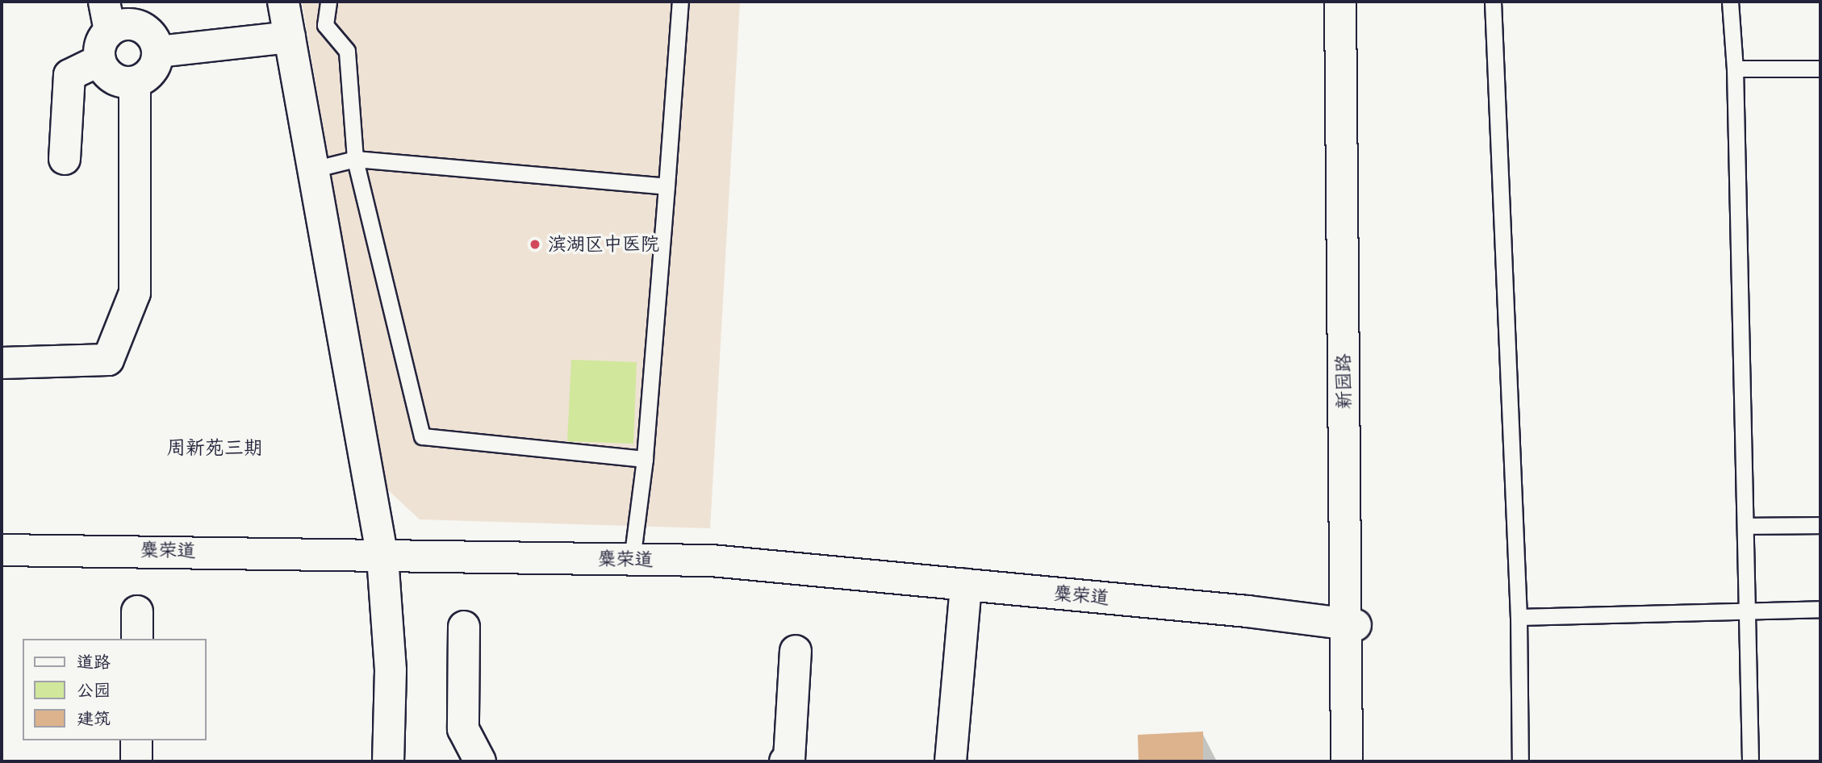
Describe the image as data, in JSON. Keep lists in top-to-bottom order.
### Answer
{
  "streets": {
    "street": ["新园路", "麋荣道"]
  },
  "crossings": [
    ["新园路", "麋荣道"]
  ],
  "districts": ["周新苑三期"],
  "places": ["滨湖区中医院"],
  "legend": ["道路", "公园", "建筑"]
}
